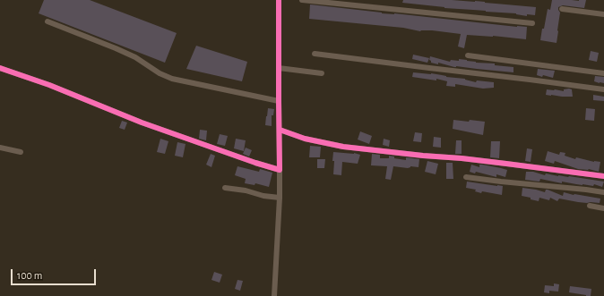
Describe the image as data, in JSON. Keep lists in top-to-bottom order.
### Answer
{
  "scale_bar": "100 m"
}
